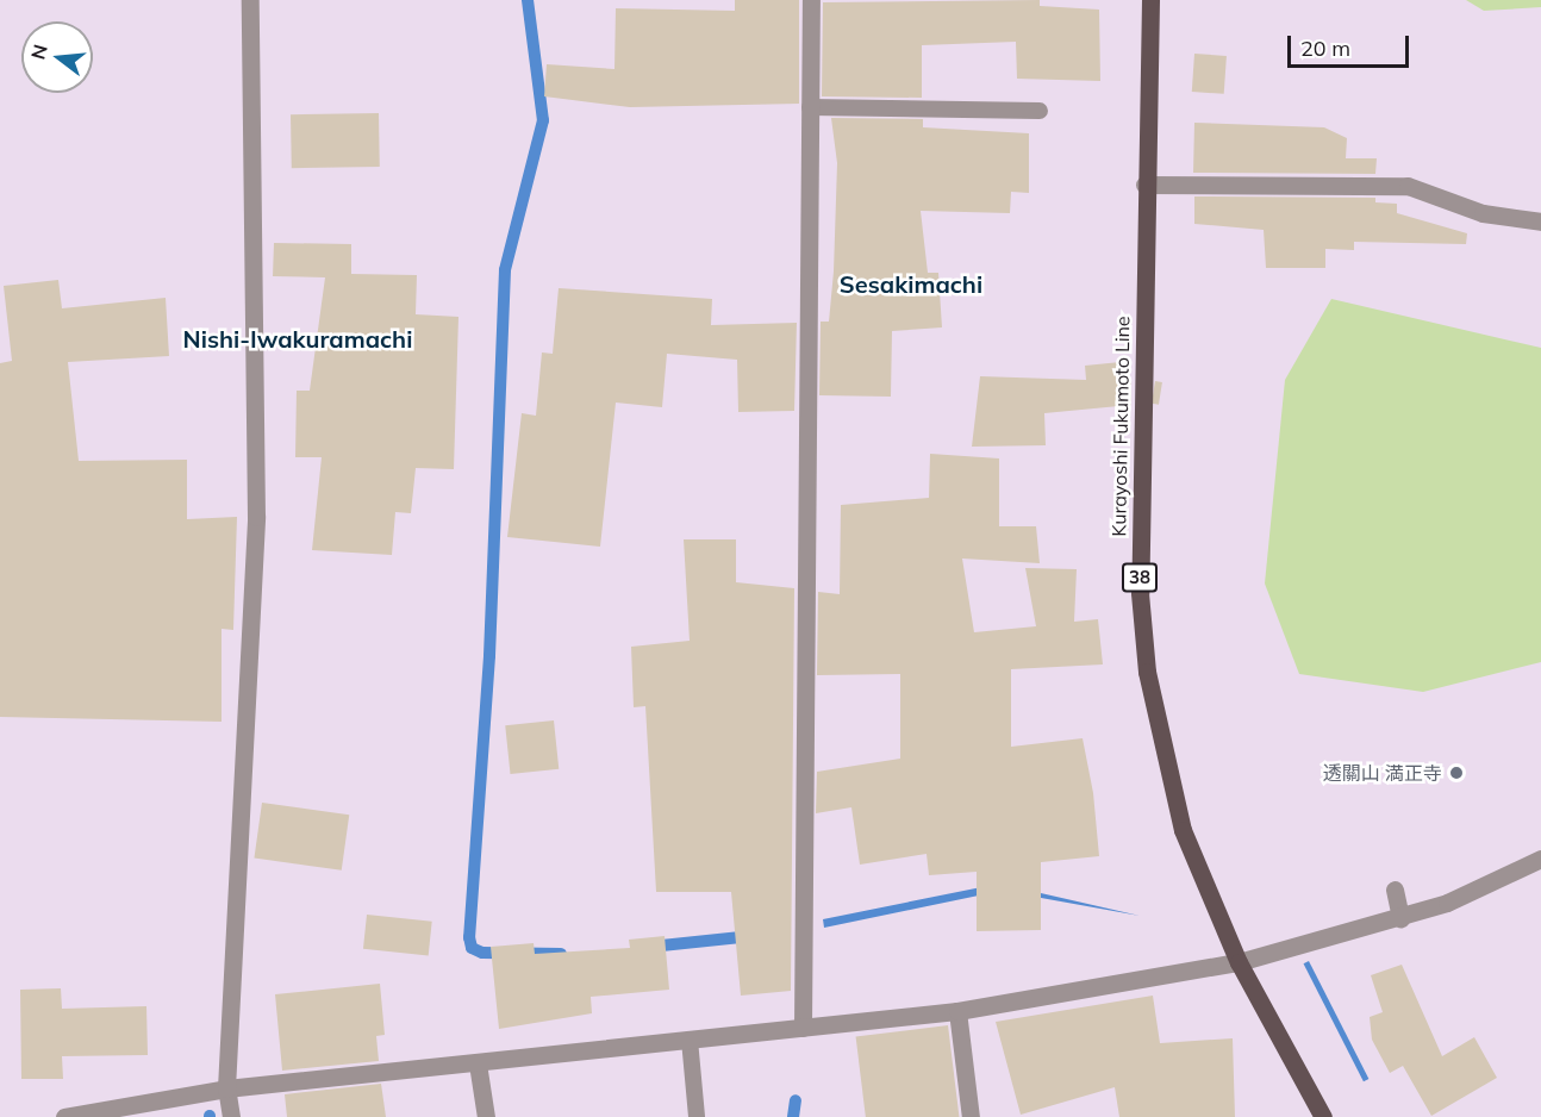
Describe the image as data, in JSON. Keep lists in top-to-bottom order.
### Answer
{
  "streets": {
    "main road": ["Kurayoshi Fukumoto Line", "38"]
  },
  "districts": ["Sesakimachi", "Nishi-Iwakuramachi"],
  "places": ["透關山 満正寺"],
  "scale_bar": "20 m",
  "north": "left"
}
